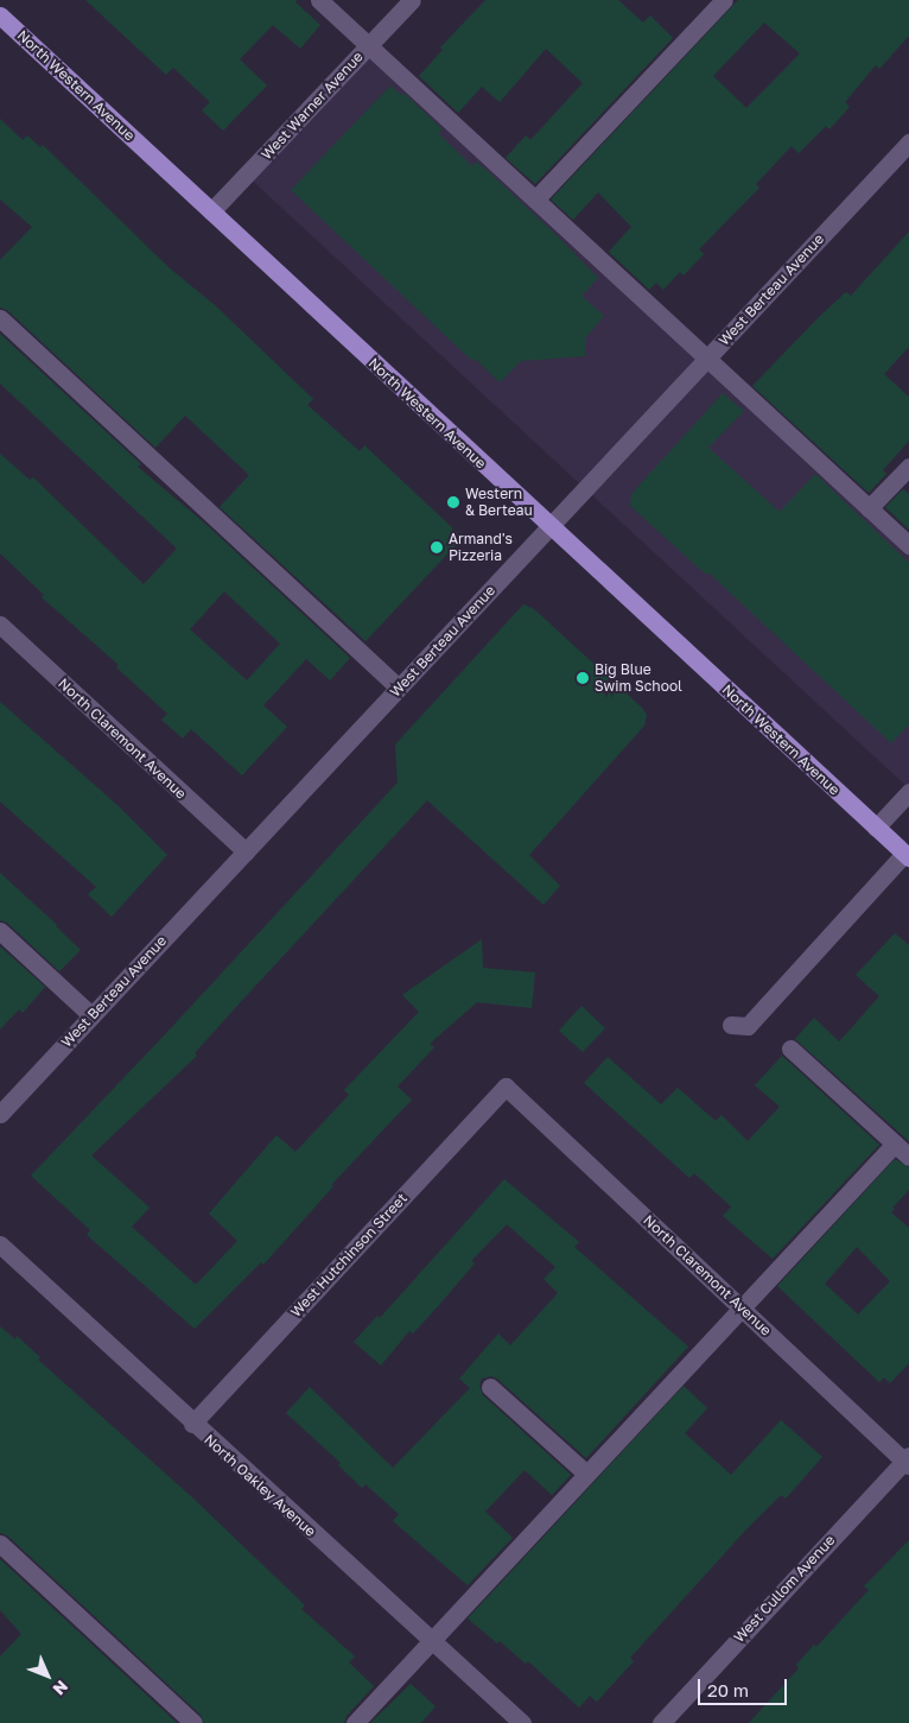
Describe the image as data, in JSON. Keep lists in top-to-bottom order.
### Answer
{
  "streets": {
    "main road": ["North Western Avenue"],
    "street": [
      "West Warner Avenue",
      "West Berteau Avenue",
      "North Claremont Avenue",
      "West Hutchinson Street",
      "North Oakley Avenue",
      "West Cullom Avenue"
    ]
  },
  "crossings": [
    ["North Western Avenue", "West Warner Avenue"],
    ["North Western Avenue", "West Berteau Avenue"],
    ["West Berteau Avenue", "North Claremont Avenue"],
    ["North Claremont Avenue", "West Hutchinson Street"],
    ["North Claremont Avenue", "West Cullom Avenue"],
    ["West Hutchinson Street", "North Oakley Avenue"]
  ],
  "places": ["Western & Berteau", "Armand's Pizzeria", "Big Blue Swim School"],
  "scale_bar": "20 m",
  "north": "bottom right"
}
